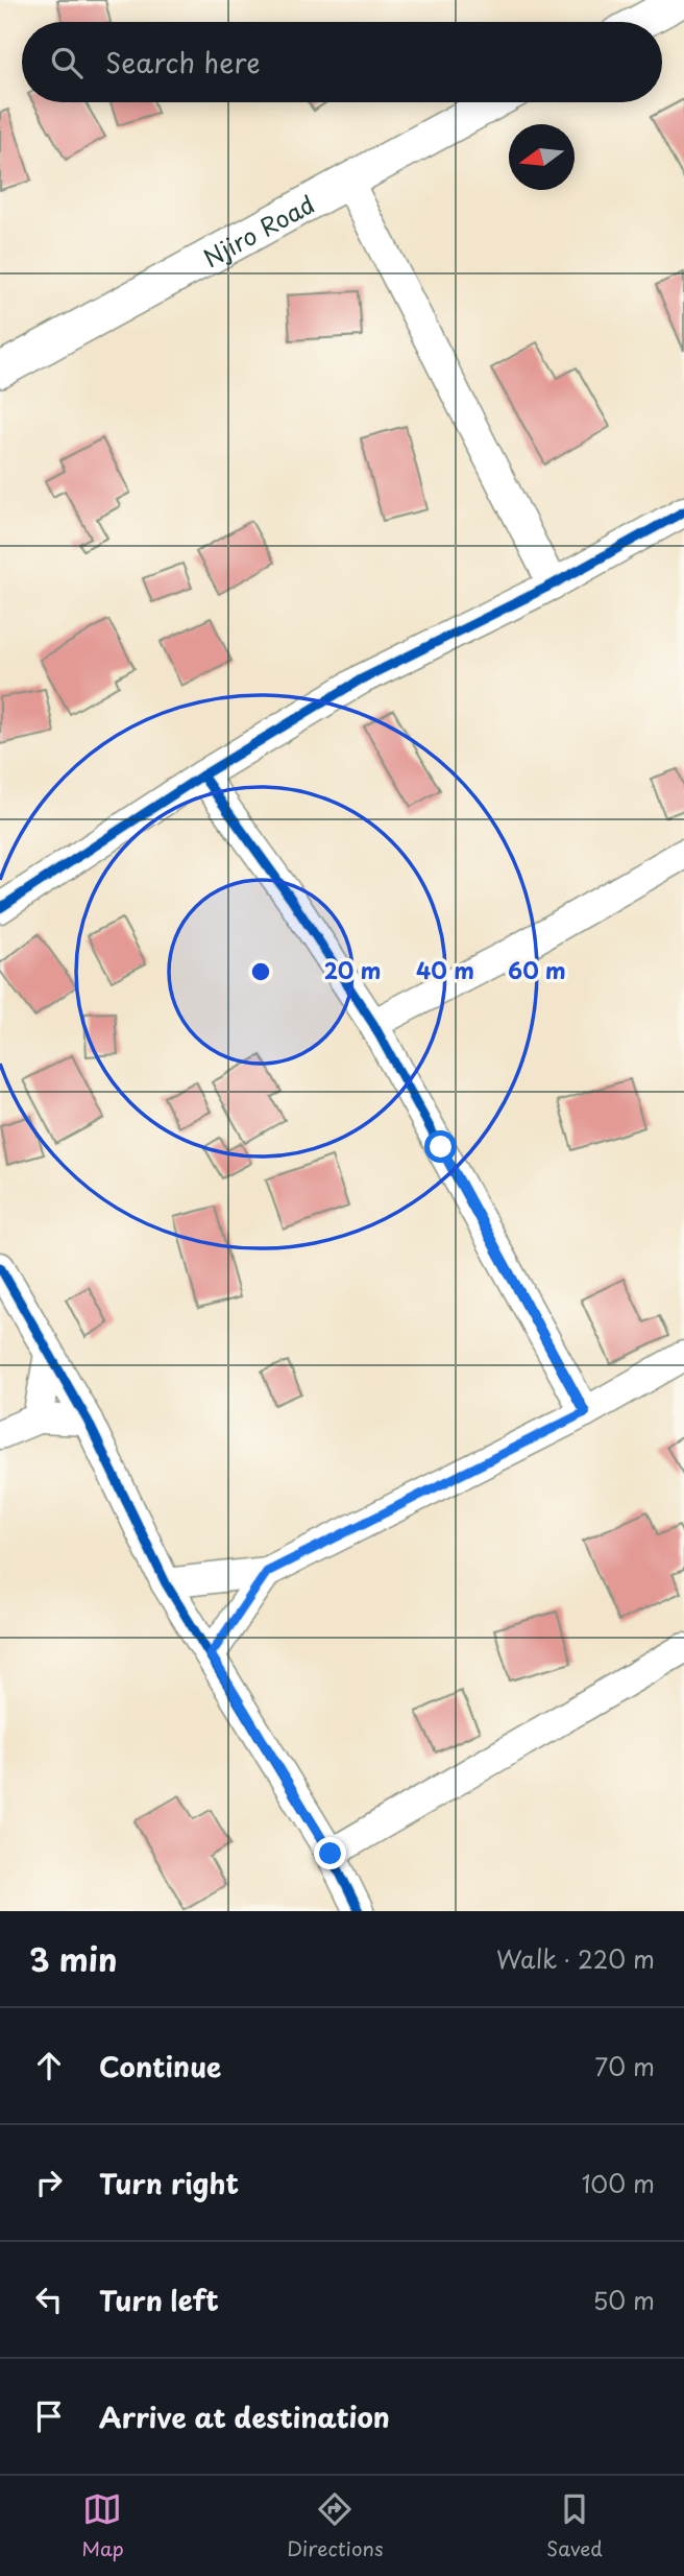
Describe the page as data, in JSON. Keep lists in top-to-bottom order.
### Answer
{
  "streets": {
    "street": ["Njiro Road"]
  },
  "north": "left",
  "page": {
    "search": "Search here",
    "heading": ["3 min", "Walk · 220 m"],
    "list": [
      ["Continue", "70 m"],
      ["Turn right", "100 m"],
      ["Turn left", "50 m"],
      "Arrive at destination"
    ],
    "nav": ["Map", "Directions", "Saved"]
  },
  "rings": ["20 m", "40 m", "60 m"]
}
